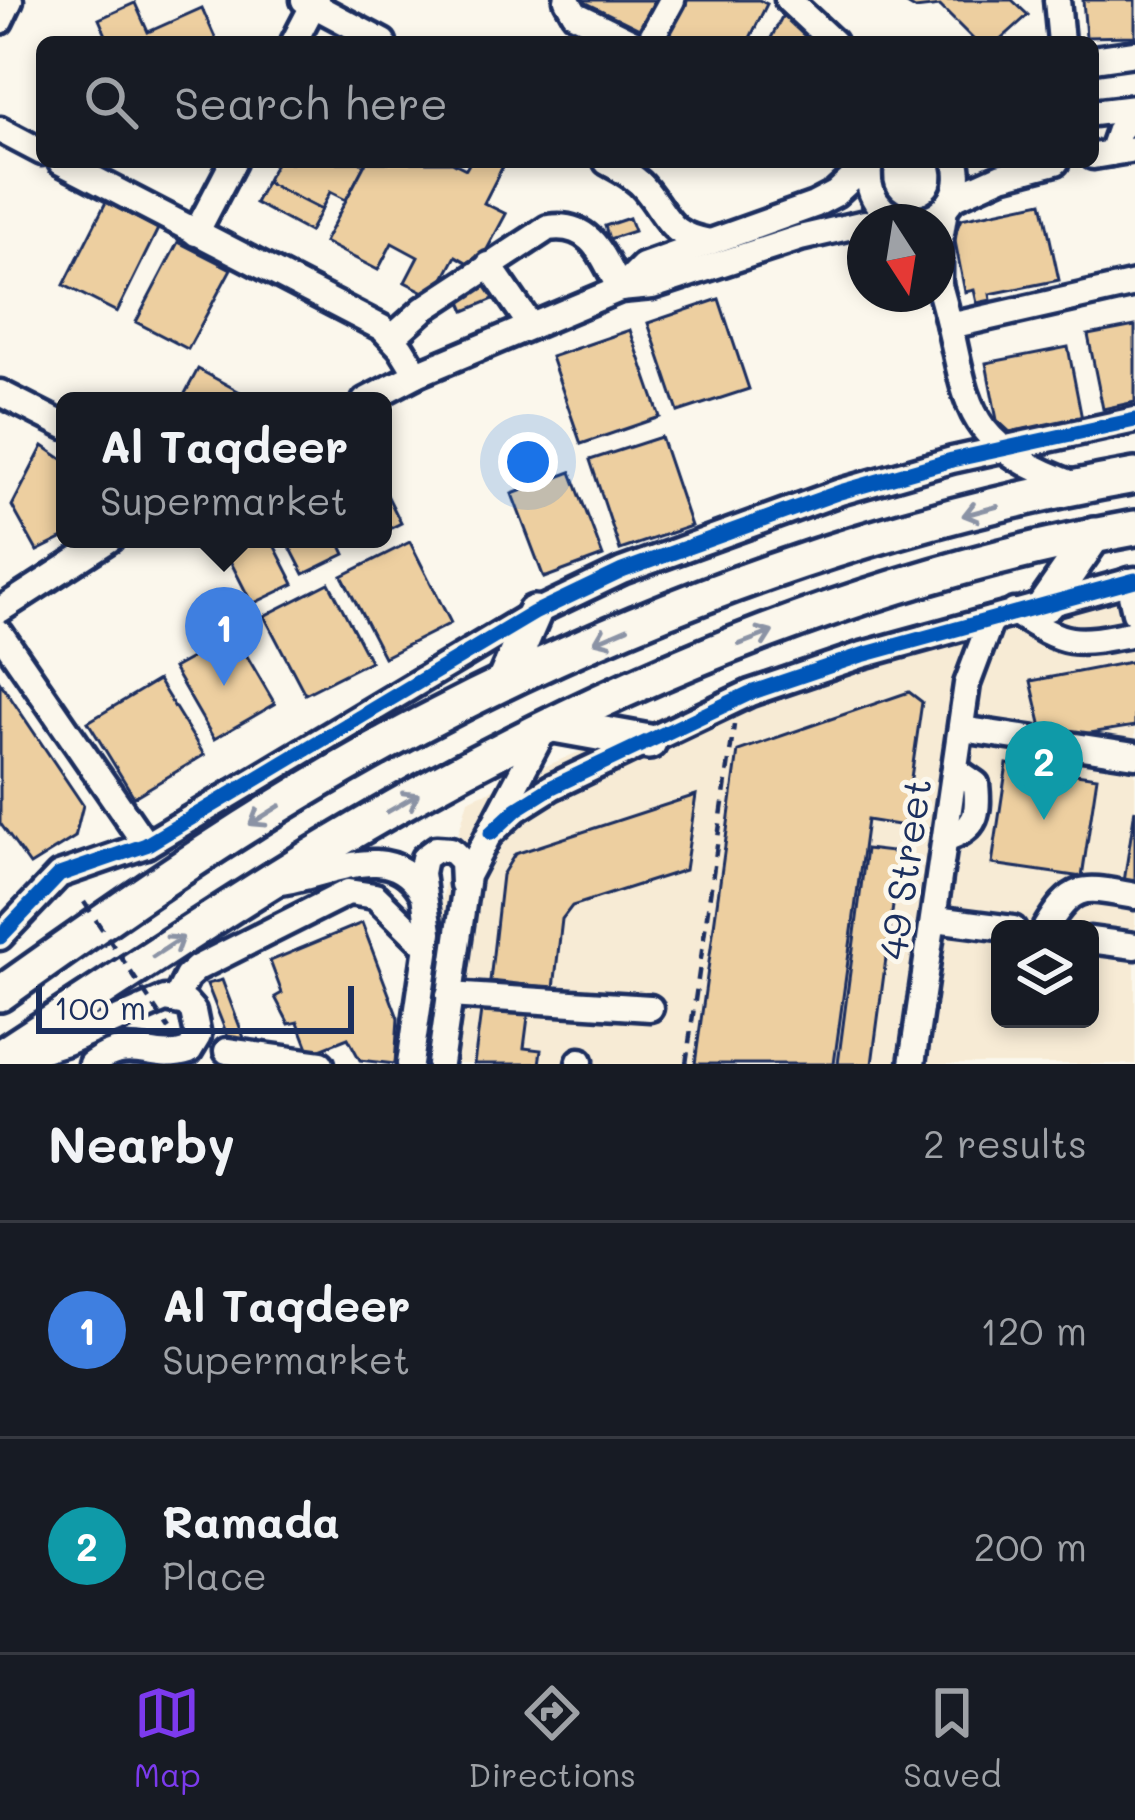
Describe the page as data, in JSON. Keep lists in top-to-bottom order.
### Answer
{
  "streets": {
    "street": ["49 Street"]
  },
  "scale_bar": "100 m",
  "north": "bottom",
  "page": {
    "search": "Search here",
    "popup": ["Al Taqdeer", "Supermarket"],
    "pins": ["1", "2"],
    "scale": "100 m",
    "heading": ["Nearby", "2 results"],
    "list": [
      {
        "mark": "1",
        "name": "Al Taqdeer",
        "note": "Supermarket",
        "value": "120 m"
      },
      {
        "mark": "2",
        "name": "Ramada",
        "note": "Place",
        "value": "200 m"
      }
    ],
    "nav": ["Map", "Directions", "Saved"]
  }
}
